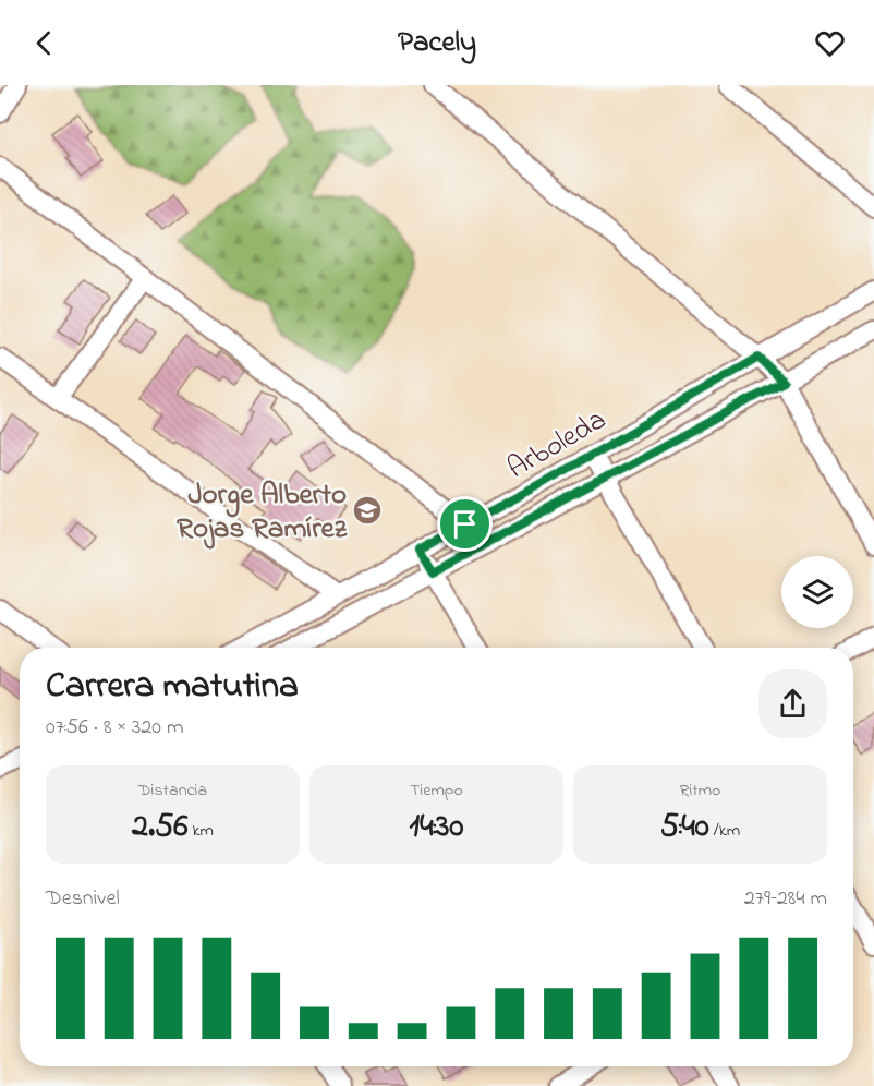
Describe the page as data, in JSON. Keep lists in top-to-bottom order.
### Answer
{
  "streets": {
    "street": ["Arboleda"]
  },
  "places": {
    "school or university": ["Jorge Alberto Rojas Ramírez"]
  },
  "page": {
    "header": "Pacely",
    "heading": ["Carrera matutina", "07:56 · 8 × 320 m"],
    "stats": [
      ["Distancia", "2.56 km"],
      ["Tiempo", "14:30"],
      ["Ritmo", "5:40 /km"]
    ],
    "chart": ["Desnivel", "279–284 m"]
  }
}
